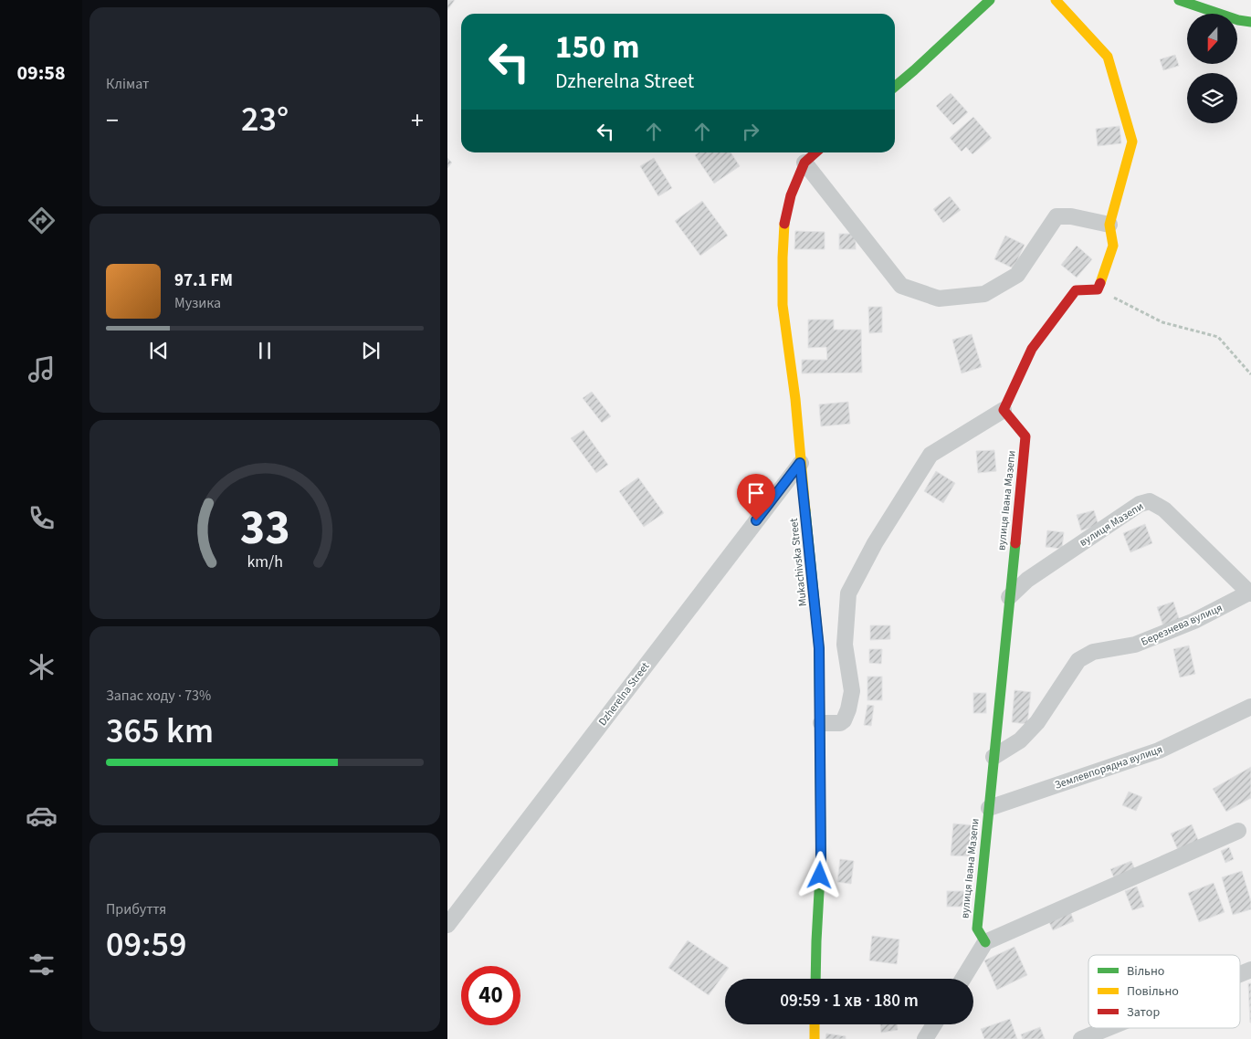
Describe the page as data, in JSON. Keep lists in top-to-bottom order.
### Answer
{
  "streets": {
    "street": [
      "вулиця Івана Мазепи",
      "вулиця Мазепи",
      "Mukachivska Street",
      "Березнева вулиця",
      "Dzherelna Street",
      "Землевпорядна вулиця"
    ]
  },
  "crossings": [
    ["вулиця Івана Мазепи", "вулиця Мазепи"],
    ["вулиця Івана Мазепи", "Березнева вулиця"],
    ["вулиця Івана Мазепи", "Землевпорядна вулиця"],
    ["вулиця Мазепи", "Березнева вулиця"],
    ["Mukachivska Street", "Dzherelna Street"]
  ],
  "legend": ["Вільно", "Повільно", "Затор"],
  "north": "bottom",
  "page": {
    "tabs": "09:58",
    "tile": [
      "Клімат",
      ["Запас ходу · 73%", "365 km"],
      ["Прибуття", "09:59"]
    ],
    "turn": ["150 m", "Dzherelna Street"],
    "heat": ["−", "23°", "+"],
    "song": ["97.1 FM", "Музика"],
    "limit": "40",
    "trip": "09:59 · 1 хв · 180 m",
    "gauge": ["33", "km/h"]
  }
}
